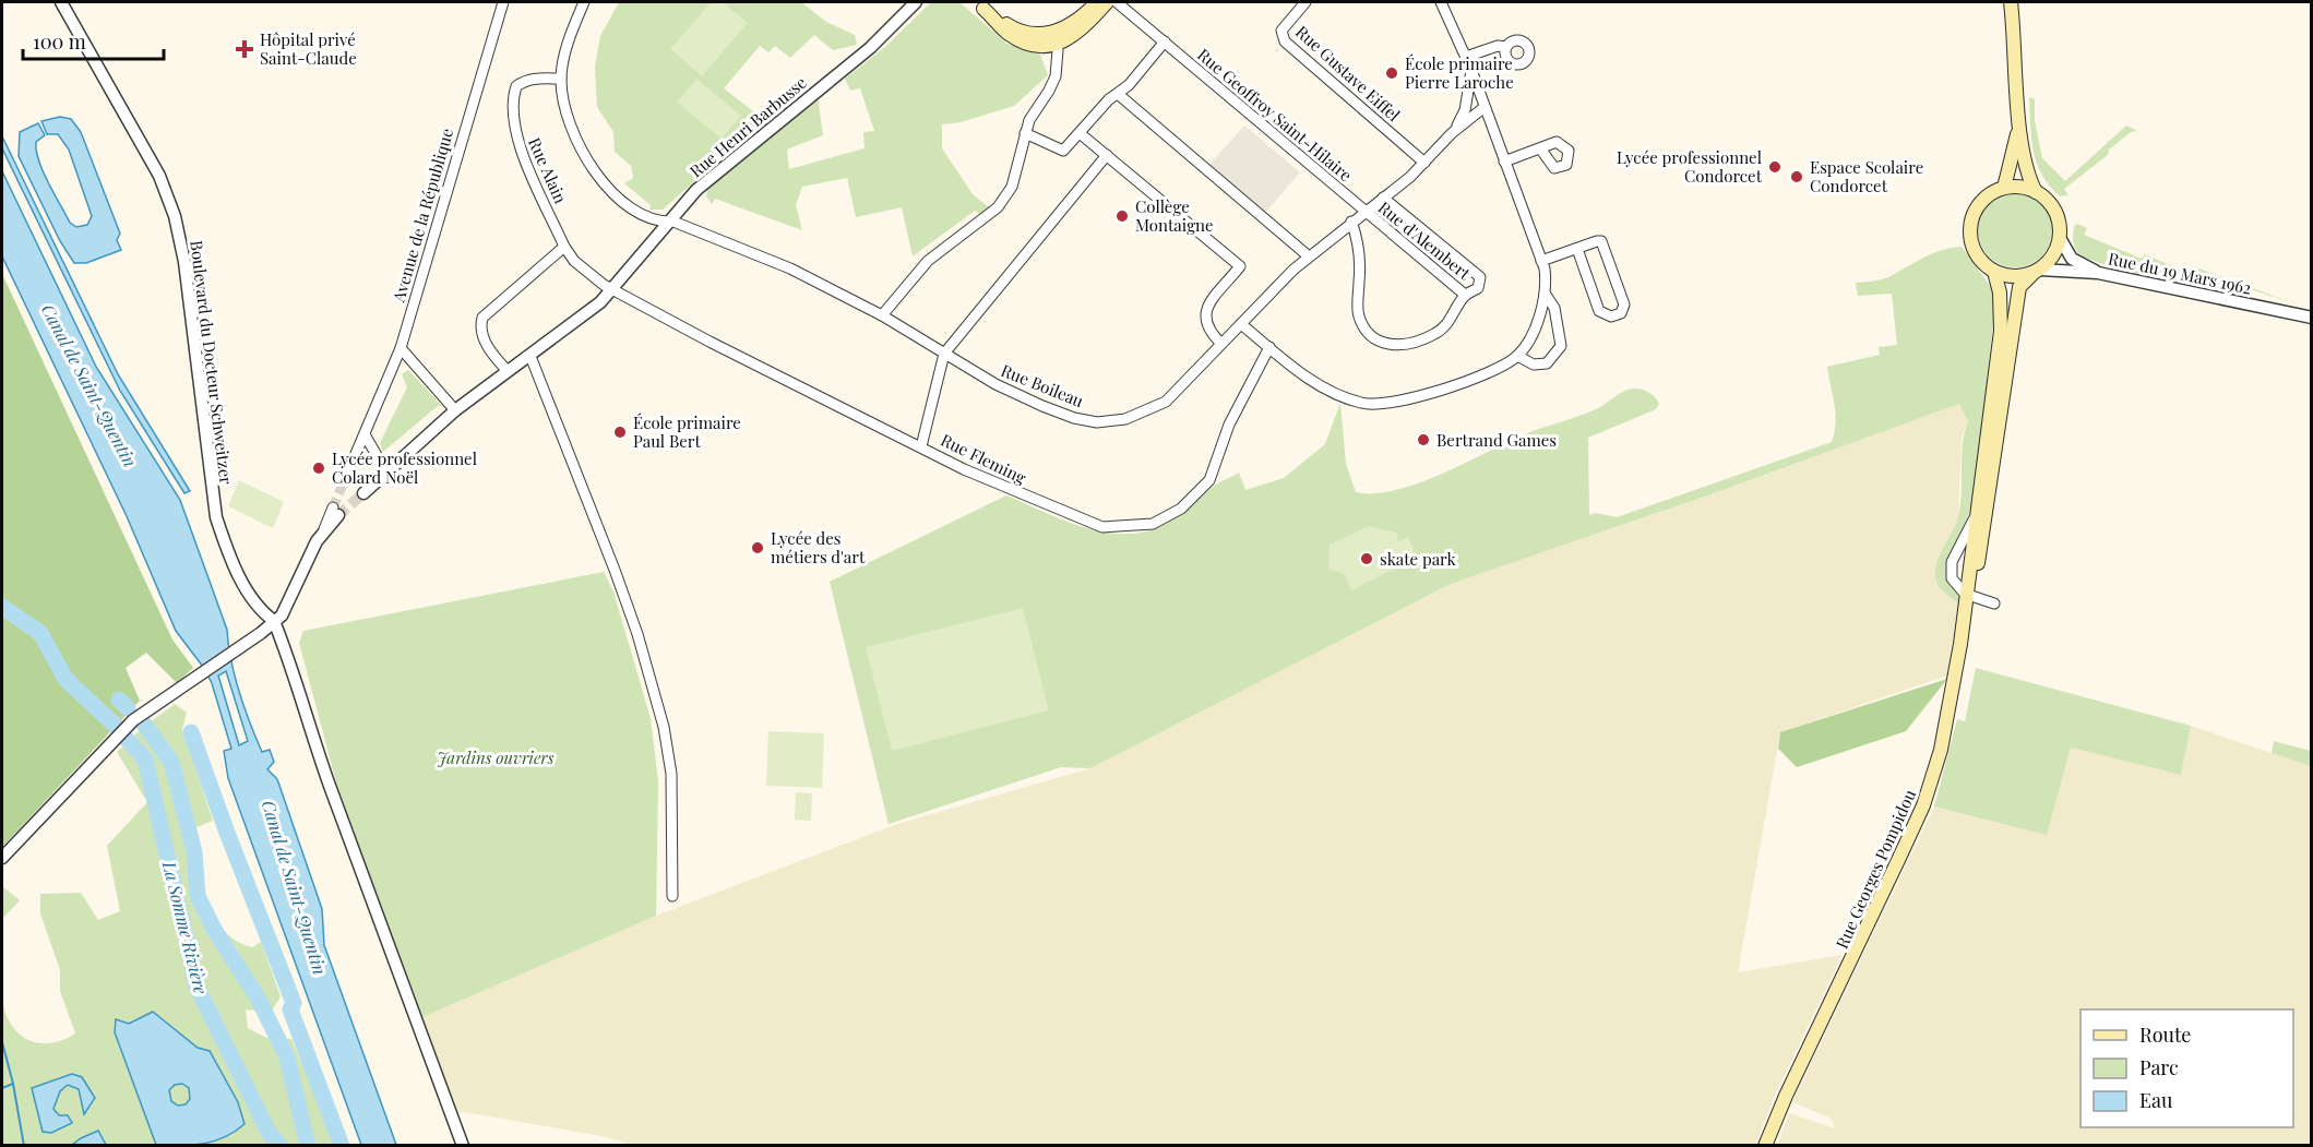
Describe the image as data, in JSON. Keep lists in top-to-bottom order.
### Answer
{
  "streets": {
    "main road": ["Rue Georges Pompidou"],
    "street": [
      "Rue Gustave Eiffel",
      "Rue Geoffroy Saint-Hilaire",
      "Rue Henri Barbusse",
      "Rue Alain",
      "Avenue de la République",
      "Rue d'Alembert",
      "Rue du 19 Mars 1962",
      "Boulevard du Docteur Schweitzer",
      "Rue Boileau",
      "Rue Fleming"
    ]
  },
  "crossings": [
    ["Rue Gustave Eiffel", "Rue Boileau"],
    ["Rue Geoffroy Saint-Hilaire", "Rue d'Alembert"],
    ["Rue Geoffroy Saint-Hilaire", "Rue Boileau"],
    ["Rue Henri Barbusse", "Rue Alain"],
    ["Rue Henri Barbusse", "Rue Boileau"],
    ["Rue Henri Barbusse", "Rue Fleming"],
    ["Rue Alain", "Rue Boileau"],
    ["Rue Alain", "Rue Fleming"],
    ["Rue d'Alembert", "Rue Boileau"],
    ["Rue du 19 Mars 1962", "Rue Georges Pompidou"]
  ],
  "water": ["Canal de Saint-Quentin", "La Somme Rivière"],
  "parks": ["Jardins ouvriers"],
  "places": {
    "health": ["Hôpital privé Saint-Claude"],
    "other": [
      "École primaire Pierre Laroche",
      "Lycée professionnel Condorcet",
      "Espace Scolaire Condorcet",
      "Collège Montaigne",
      "École primaire Paul Bert",
      "Bertrand Games",
      "Lycée professionnel Colard Noël",
      "Lycée des métiers d'art",
      "skate park"
    ]
  },
  "legend": ["Route", "Parc", "Eau"],
  "scale_bar": "100 m"
}
